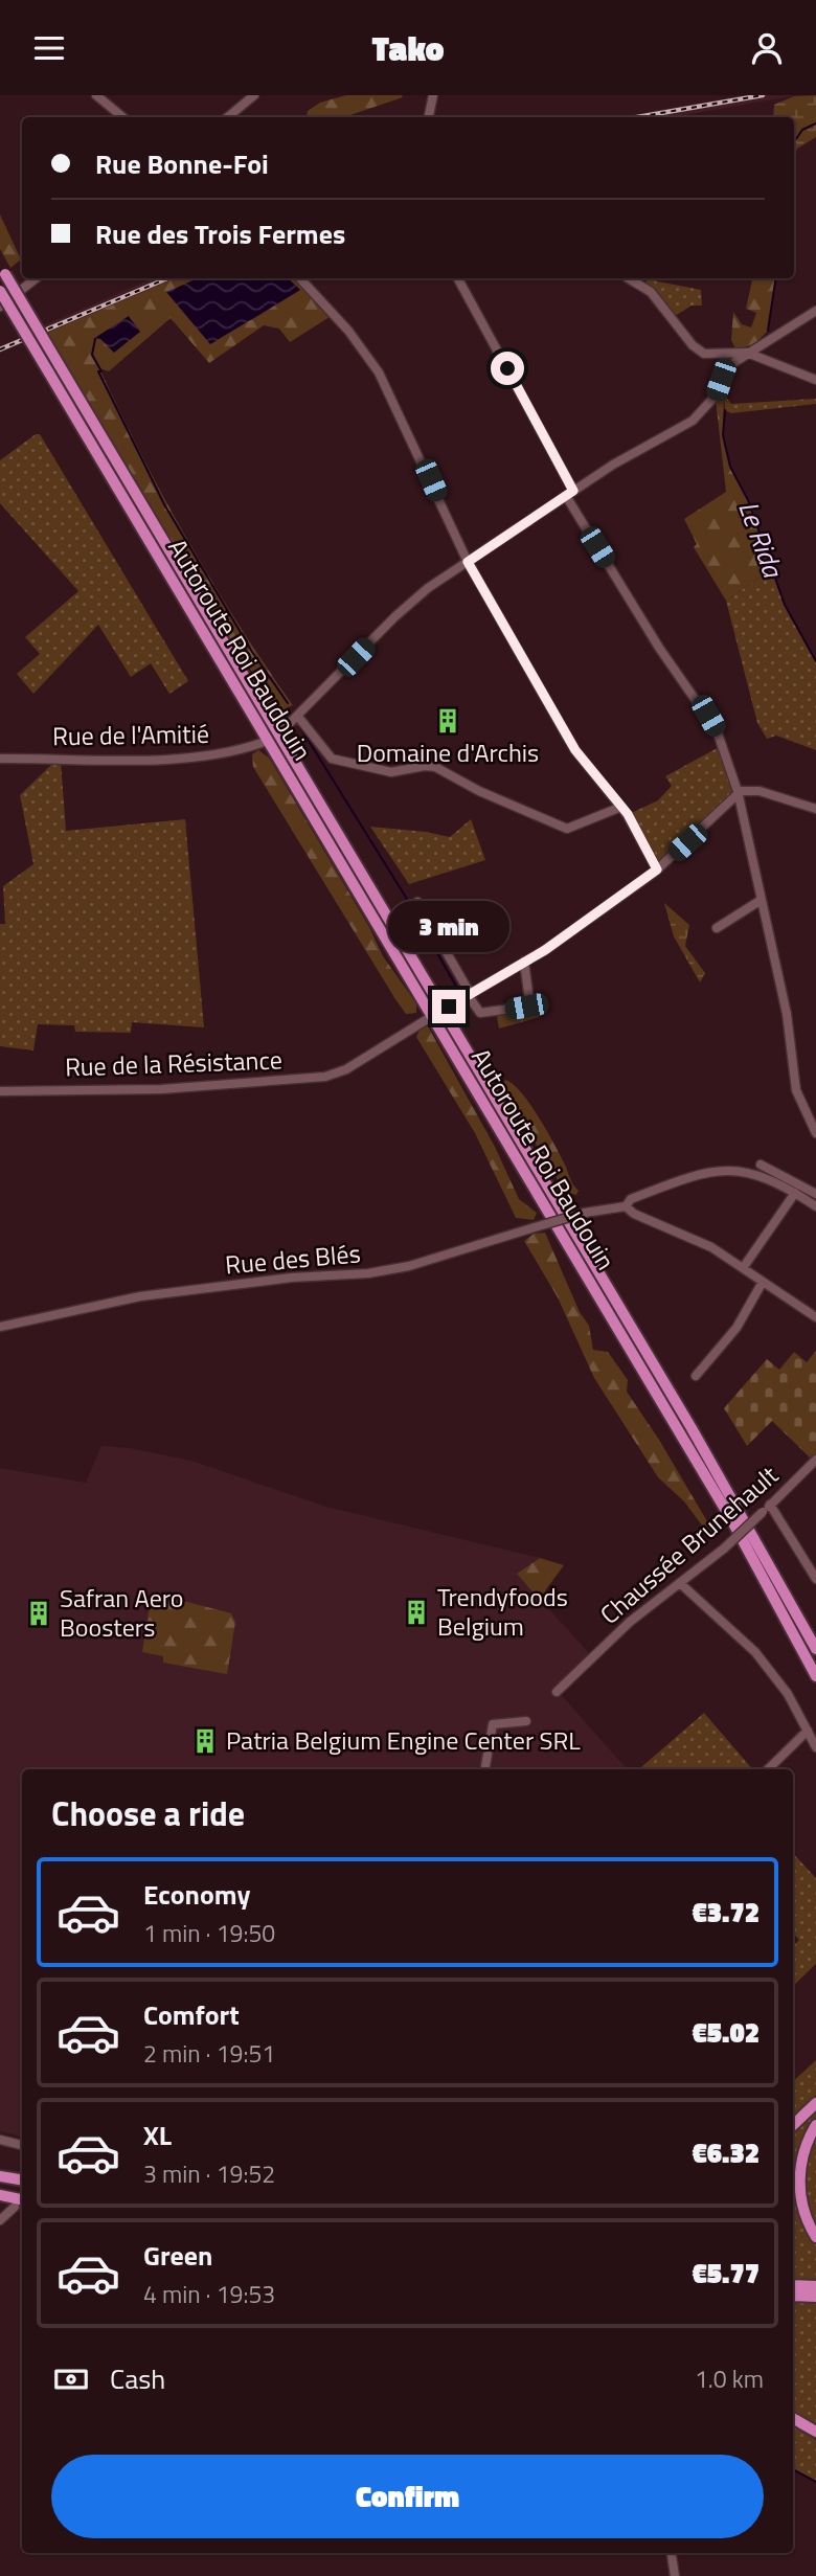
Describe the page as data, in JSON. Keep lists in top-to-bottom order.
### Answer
{
  "streets": {
    "highway": ["Autoroute Roi Baudouin"],
    "street": [
      "Rue de l'Amitié",
      "Rue de la Résistance",
      "Rue des Blés",
      "Chaussée Brunehault"
    ]
  },
  "water": ["Le Rida"],
  "places": {
    "building": [
      "Domaine d'Archis",
      "Trendyfoods Belgium",
      "Safran Aero Boosters",
      "Patria Belgium Engine Center SRL"
    ]
  },
  "page": {
    "header": "Tako",
    "banner": ["Rue Bonne-Foi", "Rue des Trois Fermes"],
    "bubble": "3 min",
    "heading": "Choose a ride",
    "list": [
      {
        "name": "Economy",
        "note": "1 min · 19:50",
        "value": "€3.72"
      },
      {
        "name": "Comfort",
        "note": "2 min · 19:51",
        "value": "€5.02"
      },
      {
        "name": "XL",
        "note": "3 min · 19:52",
        "value": "€6.32"
      },
      {
        "name": "Green",
        "note": "4 min · 19:53",
        "value": "€5.77"
      }
    ],
    "pay": ["Cash", "1.0 km"],
    "buttons": "Confirm"
  }
}
